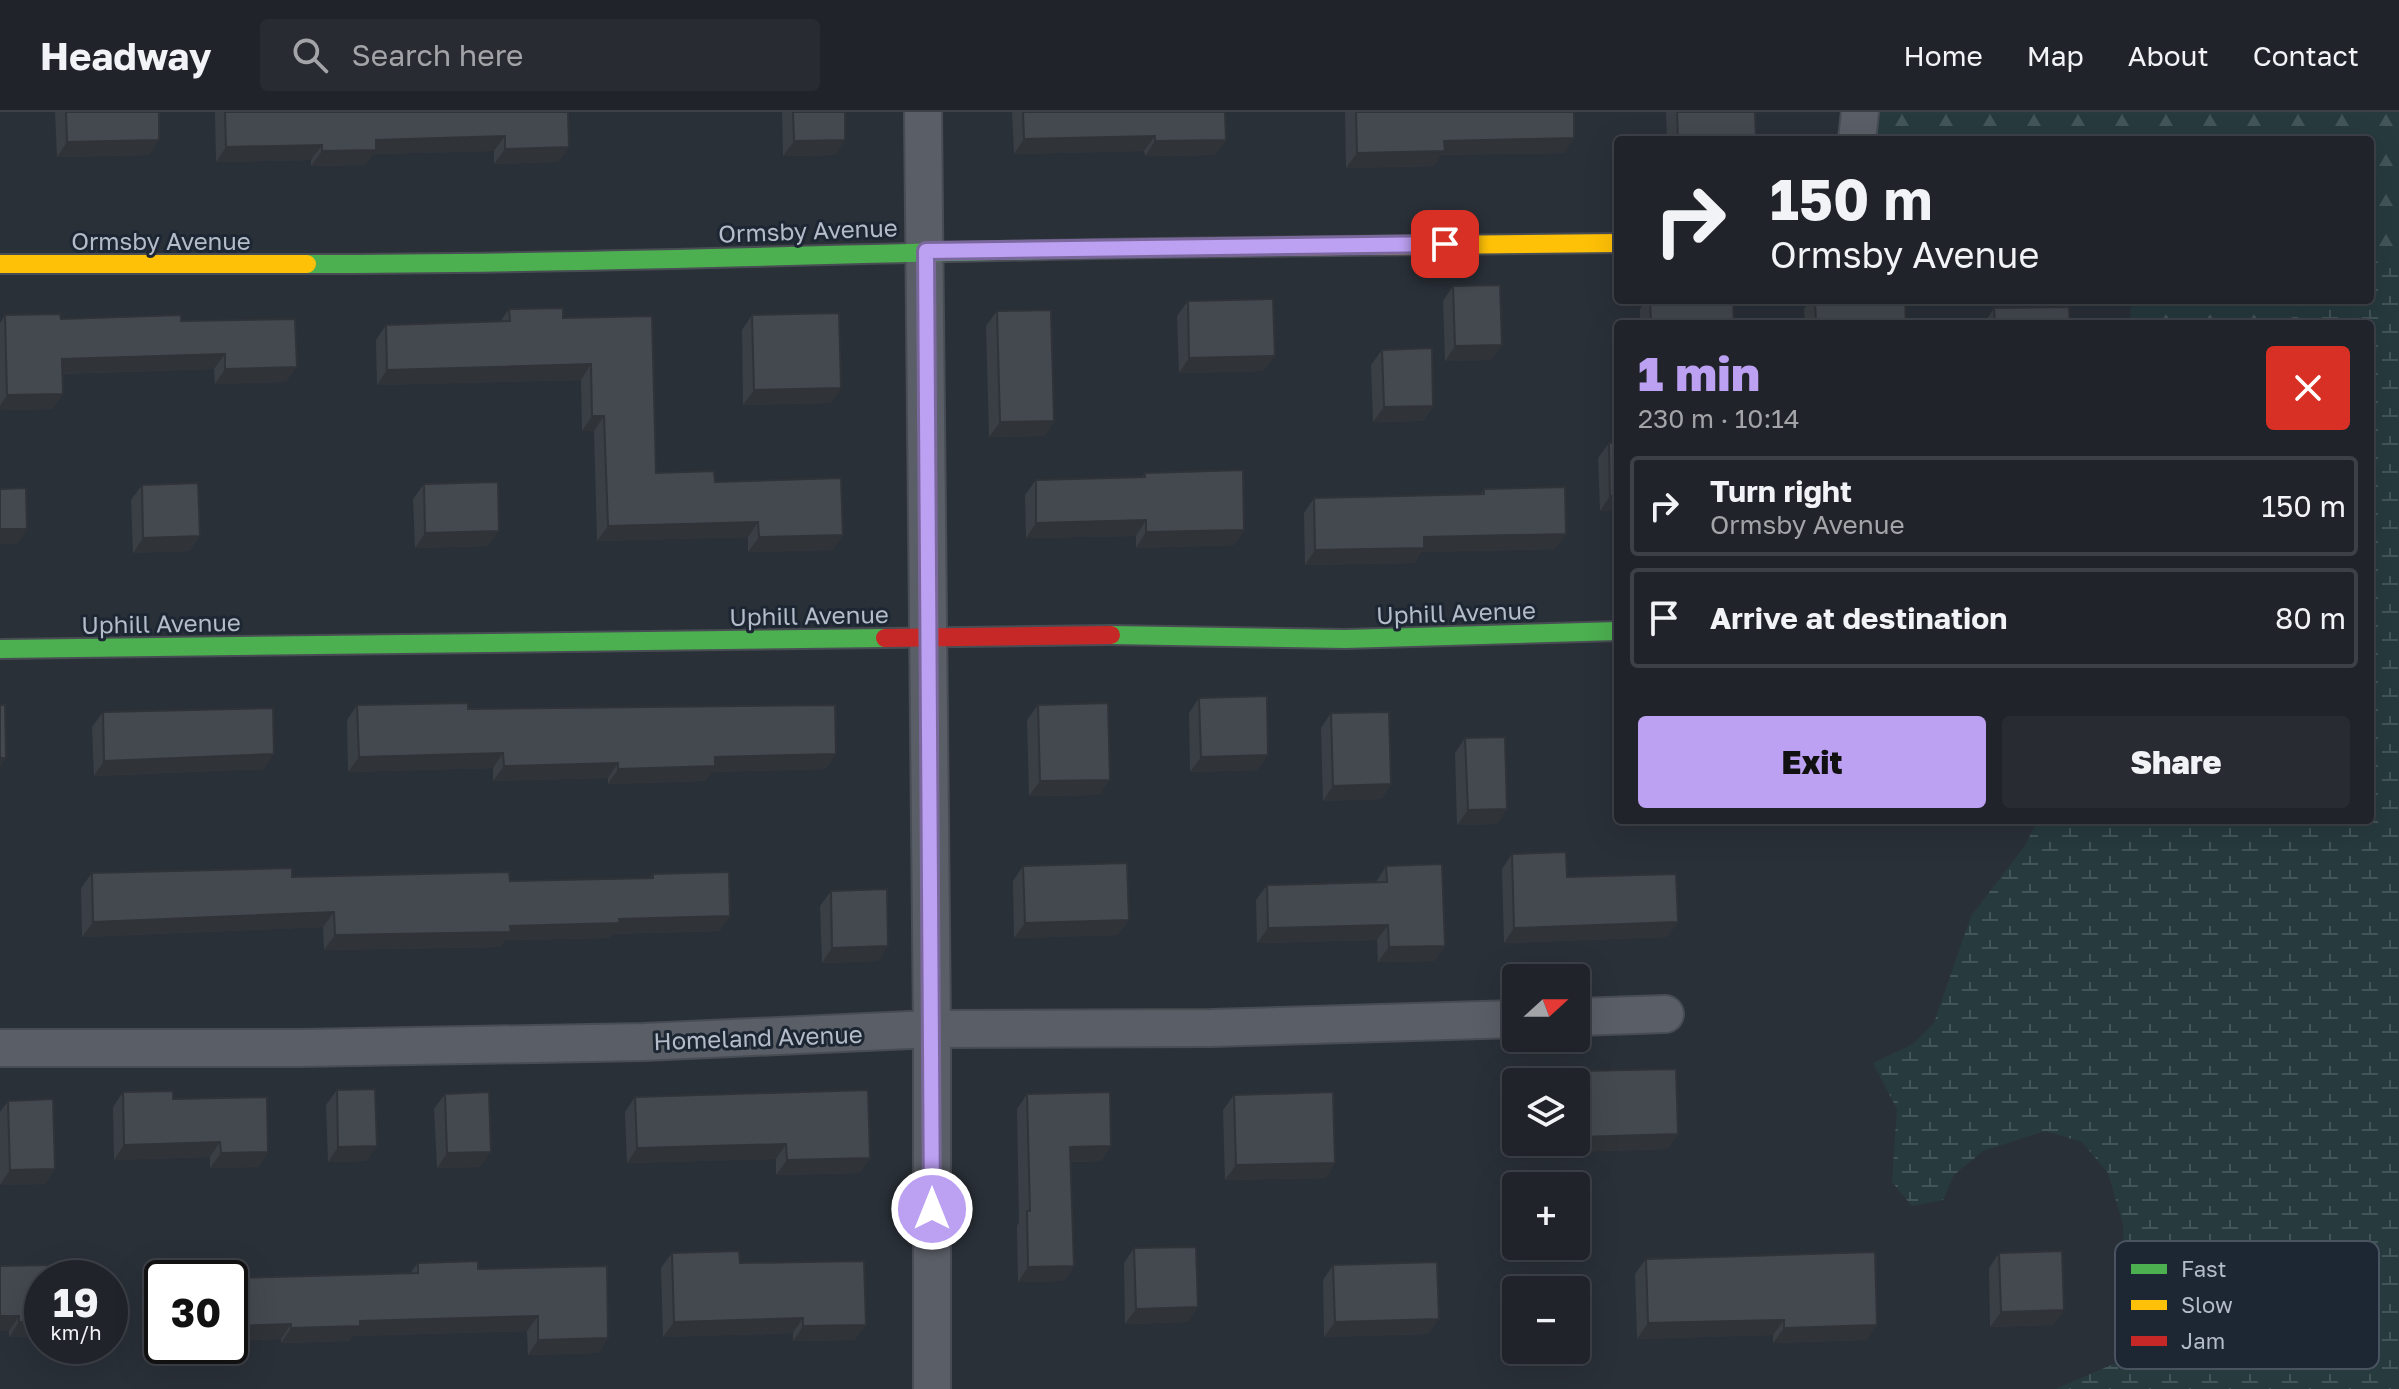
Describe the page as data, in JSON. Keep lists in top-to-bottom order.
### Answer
{
  "streets": {
    "street": ["Ormsby Avenue", "Uphill Avenue", "Homeland Avenue"]
  },
  "legend": ["Fast", "Slow", "Jam"],
  "north": "right",
  "page": {
    "header": "Headway",
    "search": "Search here",
    "nav": [
      "Home",
      "Map",
      "About",
      "Contact"
    ],
    "turn": ["150 m", "Ormsby Avenue"],
    "heading": ["1 min", "230 m · 10:14"],
    "list": [
      {
        "name": "Turn right",
        "note": "Ormsby Avenue",
        "value": "150 m"
      },
      {
        "name": "Arrive at destination",
        "value": "80 m"
      }
    ],
    "buttons": ["Exit", "Share"],
    "map_buttons": ["+", "−"],
    "speed": "19 km/h",
    "limit": "30"
  }
}
